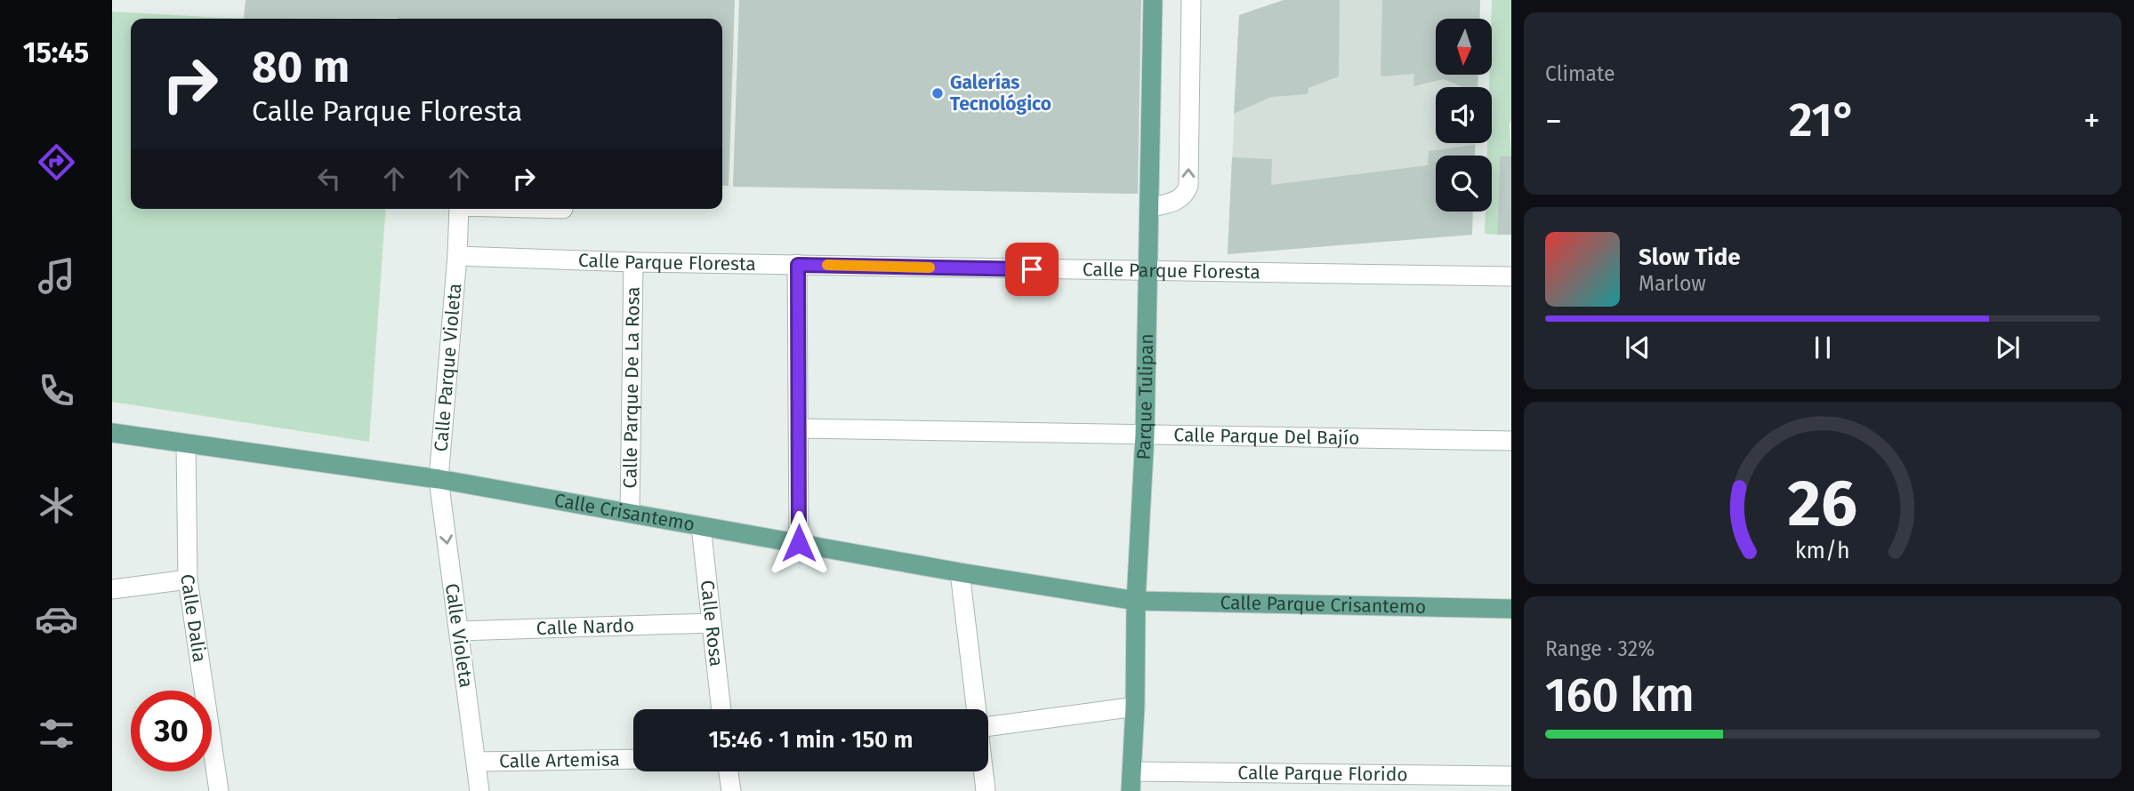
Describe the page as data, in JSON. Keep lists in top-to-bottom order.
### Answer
{
  "streets": {
    "main road": ["Parque Tulipan", "Calle Crisantemo", "Calle Parque Crisantemo"],
    "street": [
      "Calle Parque Floresta",
      "Calle Parque Violeta",
      "Calle Parque De La Rosa",
      "Calle Parque Del Bajío",
      "Calle Dalia",
      "Calle Rosa",
      "Calle Nardo",
      "Calle Violeta",
      "Calle Artemisa",
      "Calle Parque Florido"
    ]
  },
  "crossings": [
    ["Calle Parque Floresta", "Calle Parque Violeta"],
    ["Calle Parque Floresta", "Calle Parque De La Rosa"],
    ["Calle Parque Floresta", "Parque Tulipan"],
    ["Calle Parque Violeta", "Calle Crisantemo"],
    ["Calle Parque Violeta", "Calle Violeta"],
    ["Calle Parque De La Rosa", "Calle Crisantemo"],
    ["Parque Tulipan", "Calle Parque Del Bajío"],
    ["Parque Tulipan", "Calle Crisantemo"],
    ["Parque Tulipan", "Calle Parque Crisantemo"],
    ["Parque Tulipan", "Calle Parque Florido"],
    ["Calle Crisantemo", "Calle Parque Crisantemo"],
    ["Calle Crisantemo", "Calle Dalia"],
    ["Calle Crisantemo", "Calle Rosa"],
    ["Calle Crisantemo", "Calle Violeta"],
    ["Calle Rosa", "Calle Nardo"],
    ["Calle Nardo", "Calle Violeta"],
    ["Calle Violeta", "Calle Artemisa"]
  ],
  "one_way": ["Calle Violeta"],
  "places": ["Galerías Tecnológico"],
  "north": "bottom",
  "page": {
    "tabs": "15:45",
    "tile": [
      "Climate",
      ["Range · 32%", "160 km"]
    ],
    "turn": ["80 m", "Calle Parque Floresta"],
    "heat": ["−", "21°", "+"],
    "song": ["Slow Tide", "Marlow"],
    "limit": "30",
    "trip": "15:46 · 1 min · 150 m",
    "gauge": ["26", "km/h"]
  }
}
